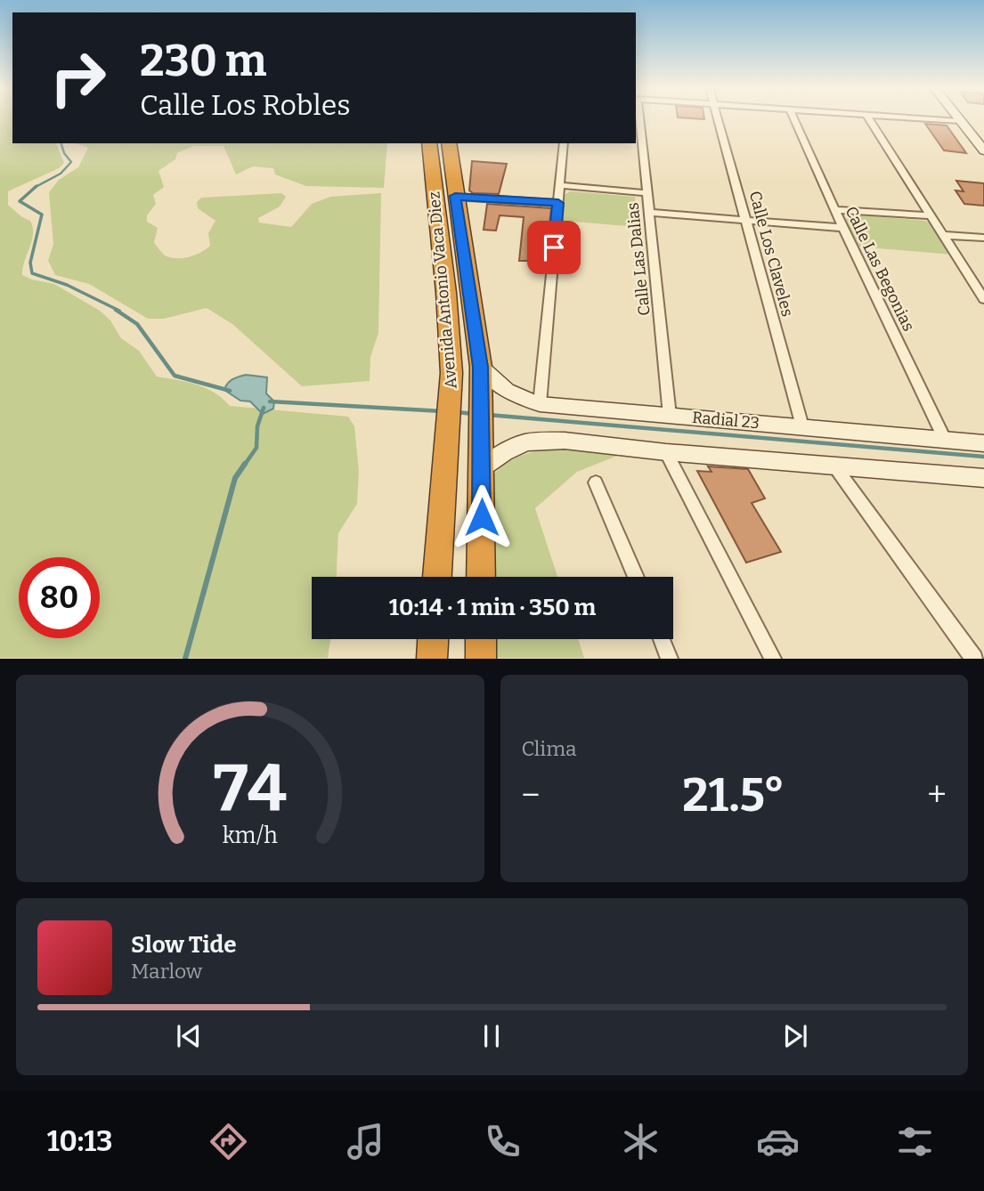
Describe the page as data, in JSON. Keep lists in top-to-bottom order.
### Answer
{
  "streets": {
    "highway": ["Avenida Antonio Vaca Diez"],
    "street": [
      "Calle Los Claveles",
      "Calle Las Dalias",
      "Calle Las Begonias",
      "Radial 23"
    ]
  },
  "crossings": [
    ["Calle Los Claveles", "Radial 23"],
    ["Calle Las Dalias", "Radial 23"],
    ["Calle Las Begonias", "Radial 23"],
    ["Avenida Antonio Vaca Diez", "Radial 23"]
  ],
  "page": {
    "turn": ["230 m", "Calle Los Robles"],
    "limit": "80",
    "trip": "10:14 · 1 min · 350 m",
    "tile": "Clima",
    "heat": ["−", "21.5°", "+"],
    "song": ["Slow Tide", "Marlow"],
    "tabs": "10:13",
    "gauge": ["74", "km/h"]
  }
}
